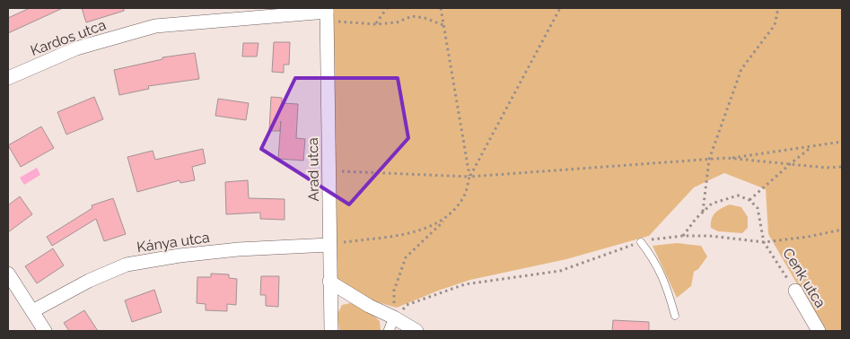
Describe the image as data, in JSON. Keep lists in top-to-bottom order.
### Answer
{
  "streets": {
    "street": [
      "Kardos utca",
      "Arad utca",
      "Kánya utca",
      "Cenk utca"
    ]
  },
  "crossings": [
    ["Kardos utca", "Arad utca"],
    ["Arad utca", "Kánya utca"]
  ]
}
